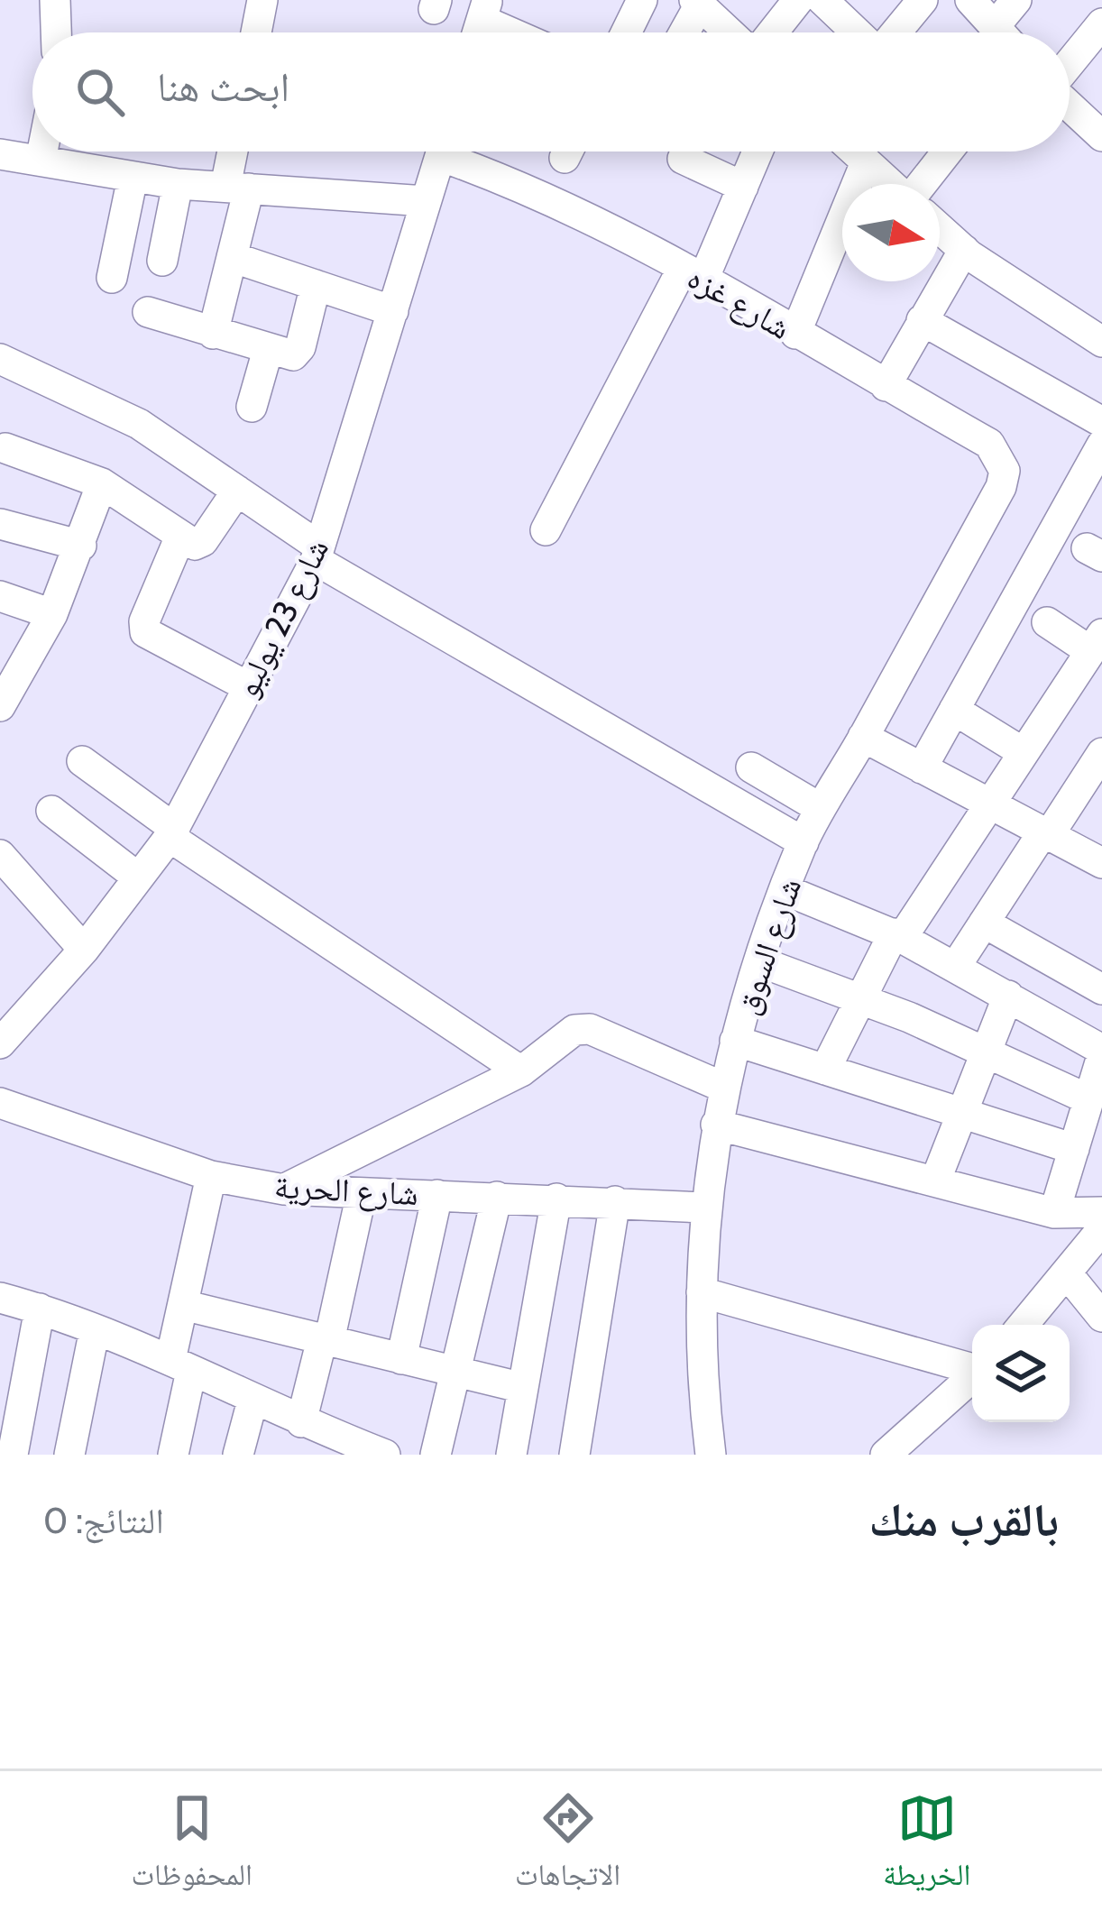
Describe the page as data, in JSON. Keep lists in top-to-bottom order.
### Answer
{
  "streets": {
    "street": [
      "شارع غزه",
      "شارع 23 يوليو",
      "شارع السوق",
      "شارع الحرية"
    ]
  },
  "crossings": [
    ["شارع غزه", "شارع السوق"],
    ["شارع السوق", "شارع الحرية"]
  ],
  "north": "right",
  "page": {
    "search": "ابحث هنا",
    "heading": ["بالقرب منك", "النتائج: 0"],
    "nav": ["الخريطة", "الاتجاهات", "المحفوظات"]
  }
}
